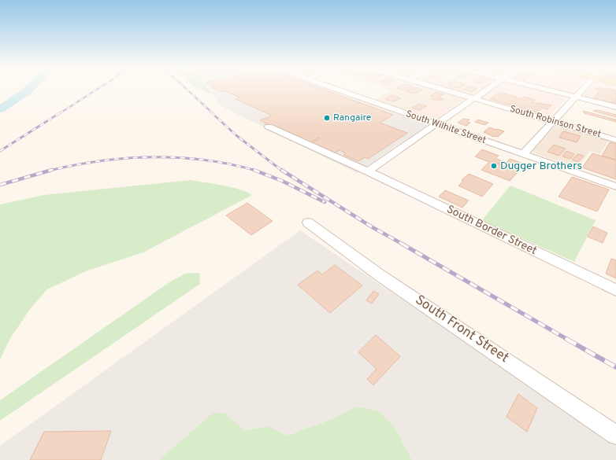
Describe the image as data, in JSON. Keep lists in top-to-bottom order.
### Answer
{
  "streets": {
    "street": [
      "South Robinson Street",
      "South Wilhite Street",
      "South Border Street",
      "South Front Street"
    ]
  },
  "places": ["Rangaire", "Dugger Brothers"]
}
